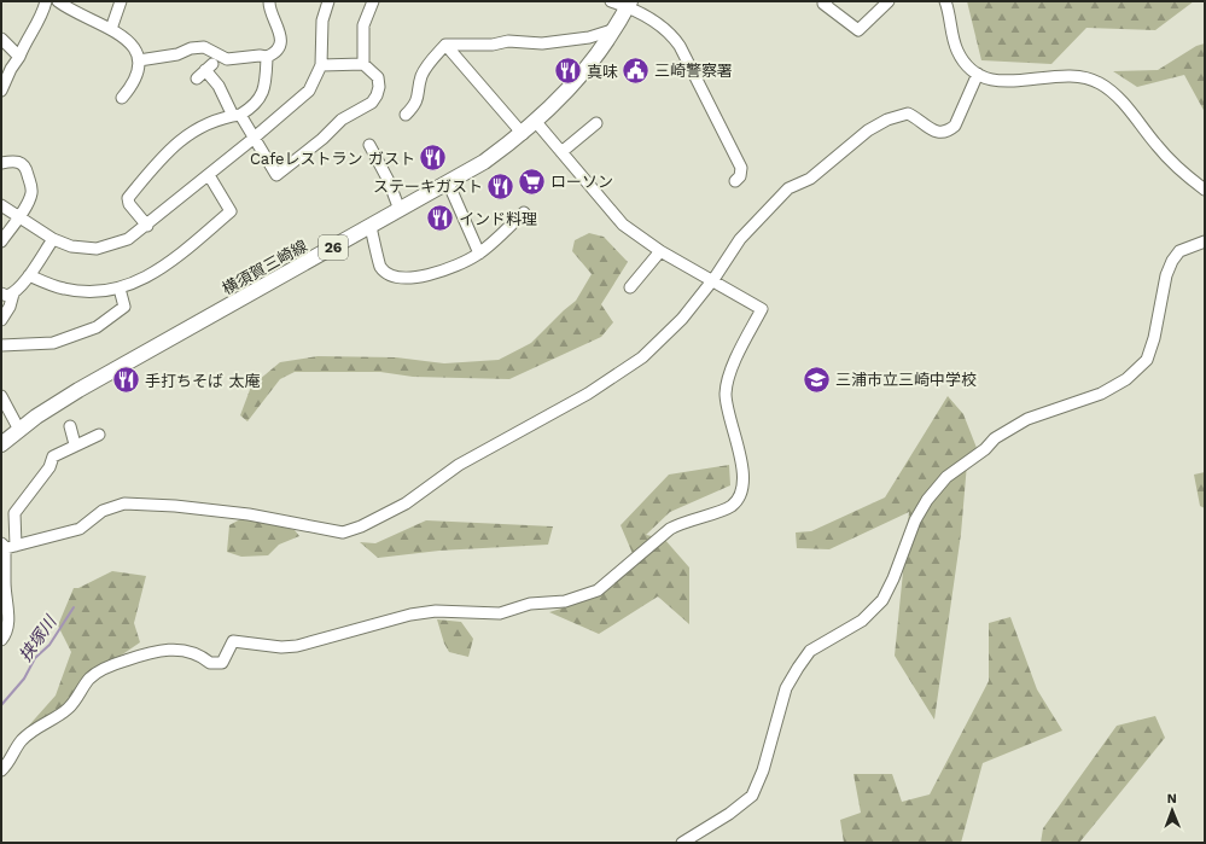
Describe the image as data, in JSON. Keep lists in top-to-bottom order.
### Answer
{
  "streets": {
    "main road": ["26", "横須賀三崎線"]
  },
  "water": ["挟塚川"],
  "places": {
    "public building": ["三崎警察署"],
    "restaurant": [
      "真味",
      "Cafeレストラン ガスト",
      "ステーキガスト",
      "インド料理",
      "手打ちそば 太庵"
    ],
    "supermarket": ["ローソン"],
    "school or university": ["三浦市立三崎中学校"]
  },
  "north": "top"
}
